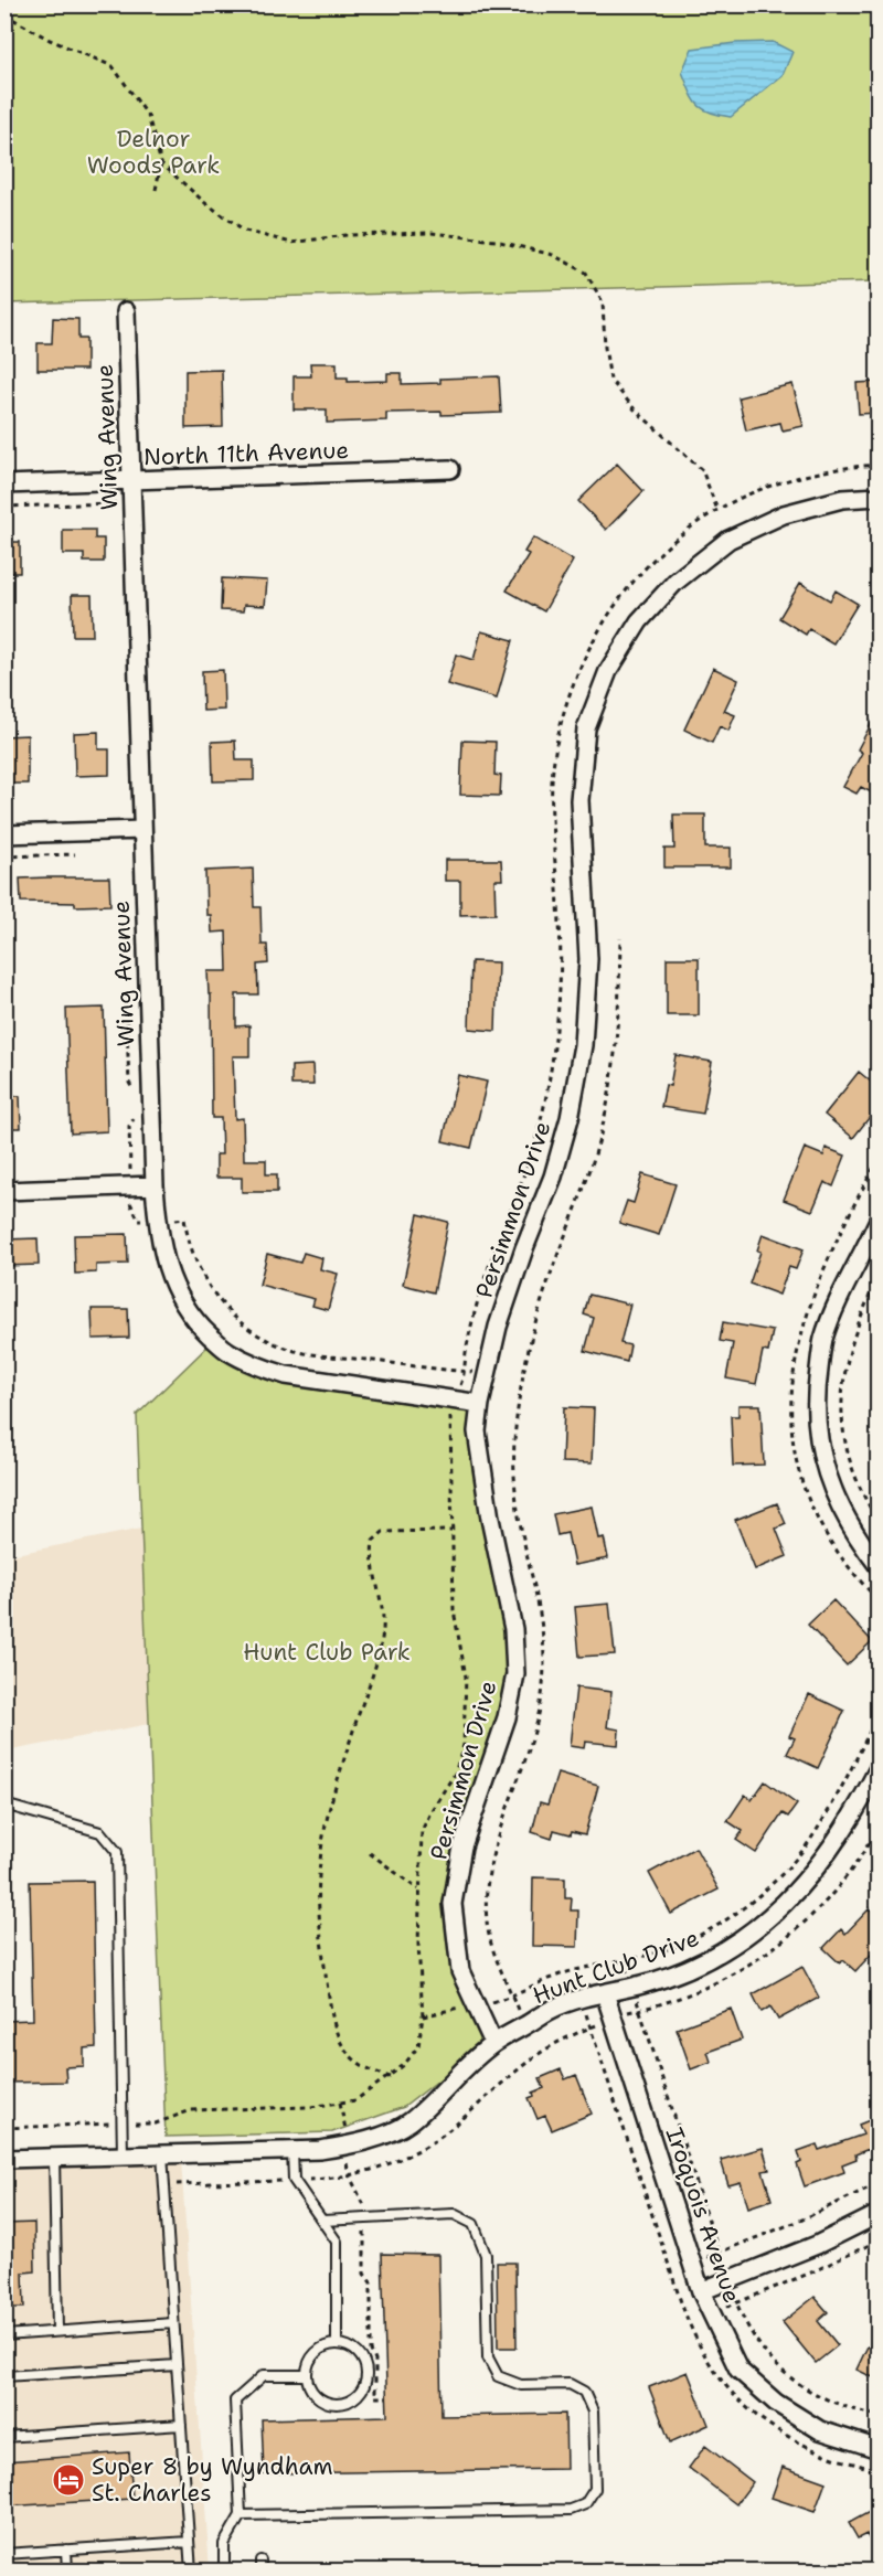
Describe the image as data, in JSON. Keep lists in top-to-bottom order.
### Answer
{
  "streets": {
    "street": [
      "Wing Avenue",
      "North 11th Avenue",
      "Persimmon Drive",
      "Hunt Club Drive",
      "Iroquois Avenue"
    ]
  },
  "crossings": [
    ["Wing Avenue", "North 11th Avenue"],
    ["Wing Avenue", "Persimmon Drive"],
    ["Persimmon Drive", "Hunt Club Drive"],
    ["Hunt Club Drive", "Iroquois Avenue"]
  ],
  "parks": ["Delnor Woods Park", "Hunt Club Park"],
  "places": {
    "hotel": ["Super 8 by Wyndham St. Charles"]
  }
}
